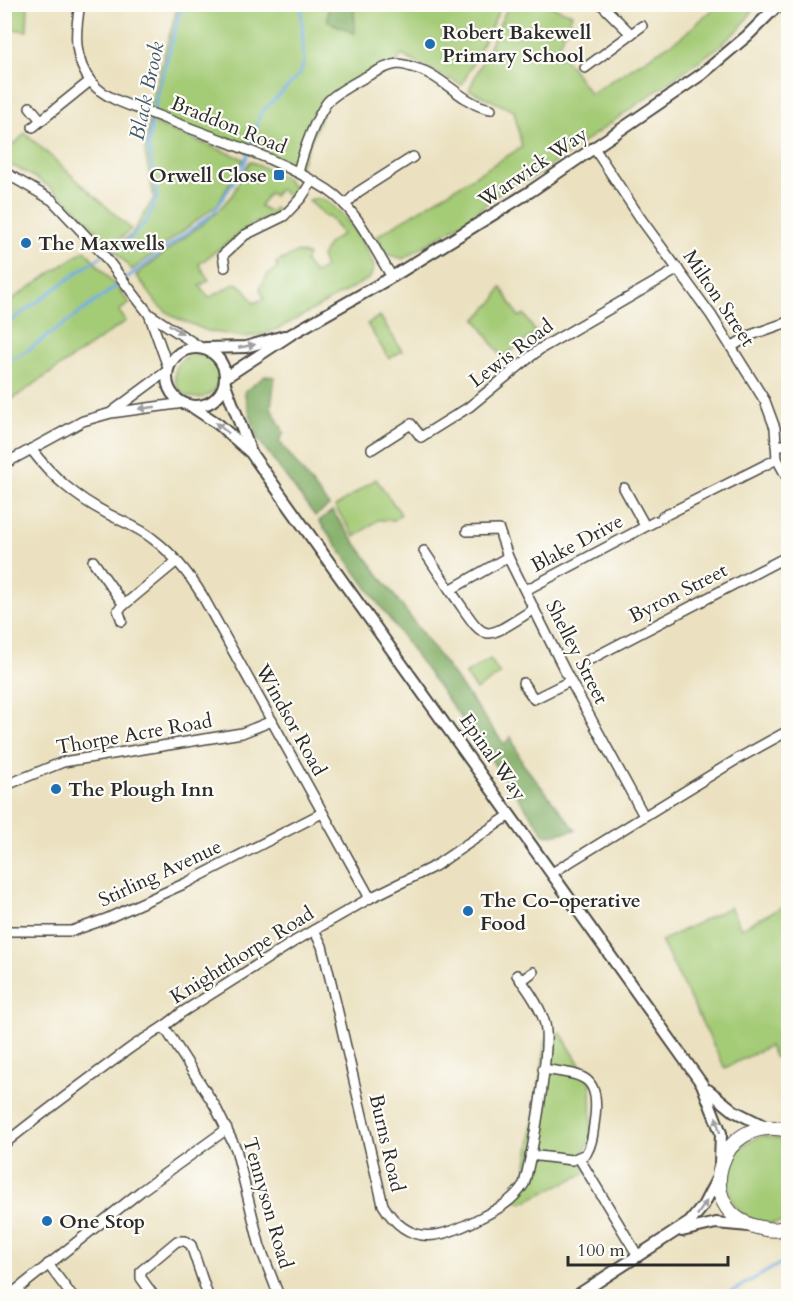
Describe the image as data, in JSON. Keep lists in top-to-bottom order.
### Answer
{
  "streets": {
    "street": [
      "Braddon Road",
      "Warwick Way",
      "Milton Street",
      "Lewis Road",
      "Blake Drive",
      "Byron Street",
      "Shelley Street",
      "Windsor Road",
      "Thorpe Acre Road",
      "Epinal Way",
      "Stirling Avenue",
      "Knightthorpe Road",
      "Burns Road",
      "Tennyson Road"
    ]
  },
  "crossings": [
    ["Braddon Road", "Warwick Way"],
    ["Warwick Way", "Milton Street"],
    ["Warwick Way", "Epinal Way"],
    ["Milton Street", "Lewis Road"],
    ["Milton Street", "Blake Drive"],
    ["Blake Drive", "Shelley Street"],
    ["Windsor Road", "Thorpe Acre Road"],
    ["Windsor Road", "Stirling Avenue"],
    ["Windsor Road", "Knightthorpe Road"],
    ["Epinal Way", "Knightthorpe Road"],
    ["Knightthorpe Road", "Burns Road"],
    ["Knightthorpe Road", "Tennyson Road"]
  ],
  "water": ["Black Brook"],
  "places": {
    "other": [
      "Robert Bakewell Primary School",
      "The Maxwells",
      "The Plough Inn",
      "The Co-operative Food",
      "One Stop"
    ],
    "transit": ["Orwell Close"]
  },
  "scale_bar": "100 m"
}
